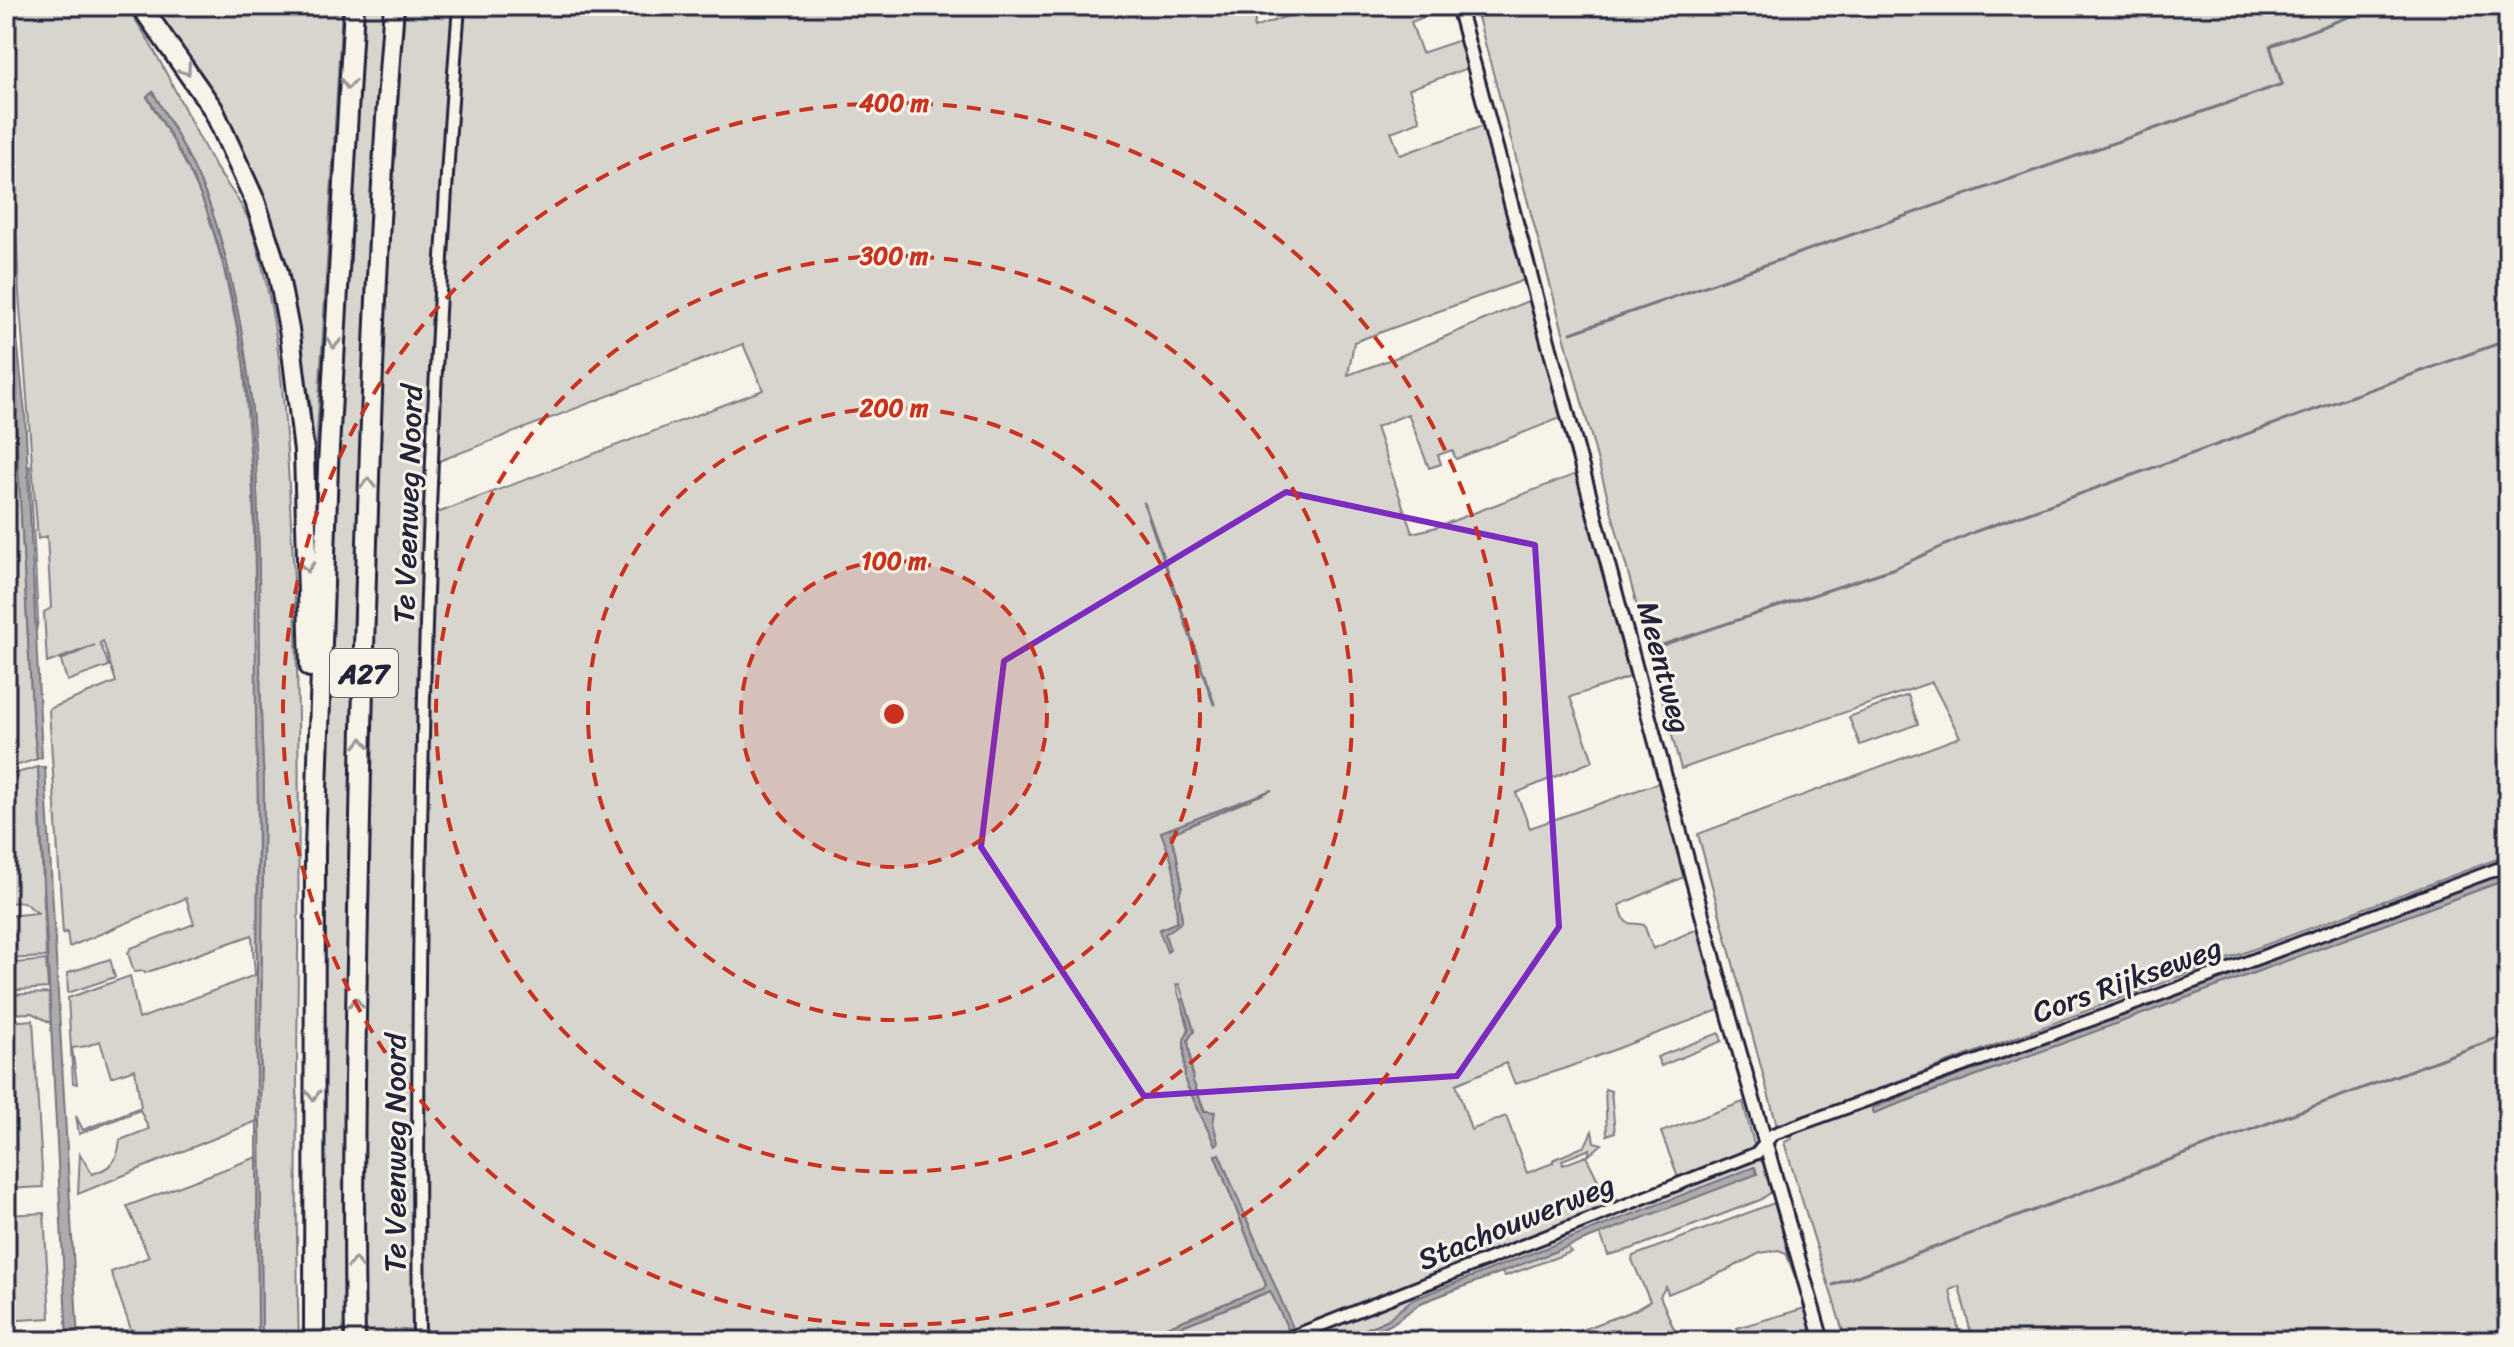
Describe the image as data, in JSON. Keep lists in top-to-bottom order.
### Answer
{
  "streets": {
    "highway": ["A27"],
    "street": [
      "Te Veenweg Noord",
      "Meentweg",
      "Cors Rijkseweg",
      "Stachouwerweg"
    ]
  },
  "crossings": [
    ["Meentweg", "Cors Rijkseweg"],
    ["Meentweg", "Stachouwerweg"],
    ["Cors Rijkseweg", "Stachouwerweg"]
  ],
  "rings": [
    "400 m",
    "300 m",
    "200 m",
    "100 m"
  ]
}
